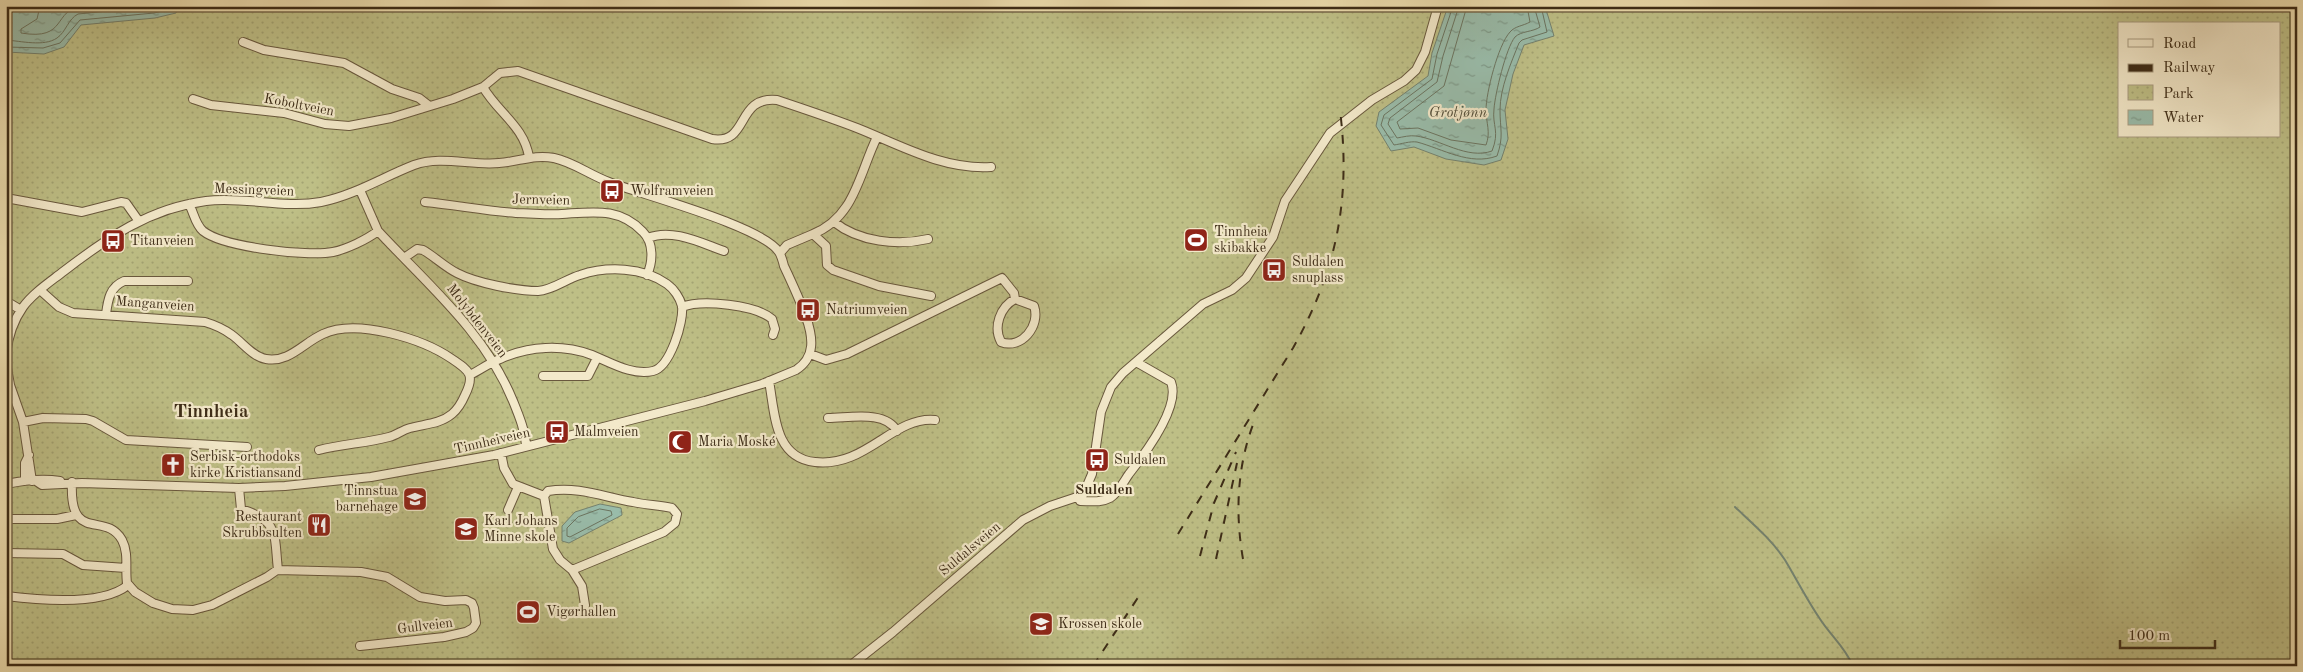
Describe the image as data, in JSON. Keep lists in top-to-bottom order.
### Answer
{
  "streets": {
    "street": [
      "Koboltveien",
      "Messingveien",
      "Jernveien",
      "Manganveien",
      "Molybdenveien",
      "Tinnheiveien",
      "Suldalsveien",
      "Gullveien"
    ]
  },
  "crossings": [
    ["Messingveien", "Manganveien"],
    ["Messingveien", "Molybdenveien"],
    ["Molybdenveien", "Tinnheiveien"]
  ],
  "districts": ["Tinnheia", "Suldalen"],
  "water": ["Grotjønn"],
  "places": {
    "bus stop": [
      "Wolframveien",
      "Titanveien",
      "Suldalen snuplass",
      "Natriumveien",
      "Malmveien",
      "Suldalen"
    ],
    "sports": ["Tinnheia skibakke", "Vigørhallen"],
    "mosque": ["Maria Moské"],
    "church": ["Serbisk-orthodoks kirke Kristiansand"],
    "school or university": ["Tinnstua barnehage", "Karl Johans Minne skole", "Krossen skole"],
    "restaurant": ["Restaurant Skrubbsulten"]
  },
  "legend": [
    "Road",
    "Railway",
    "Park",
    "Water"
  ],
  "scale_bar": "100 m"
}
